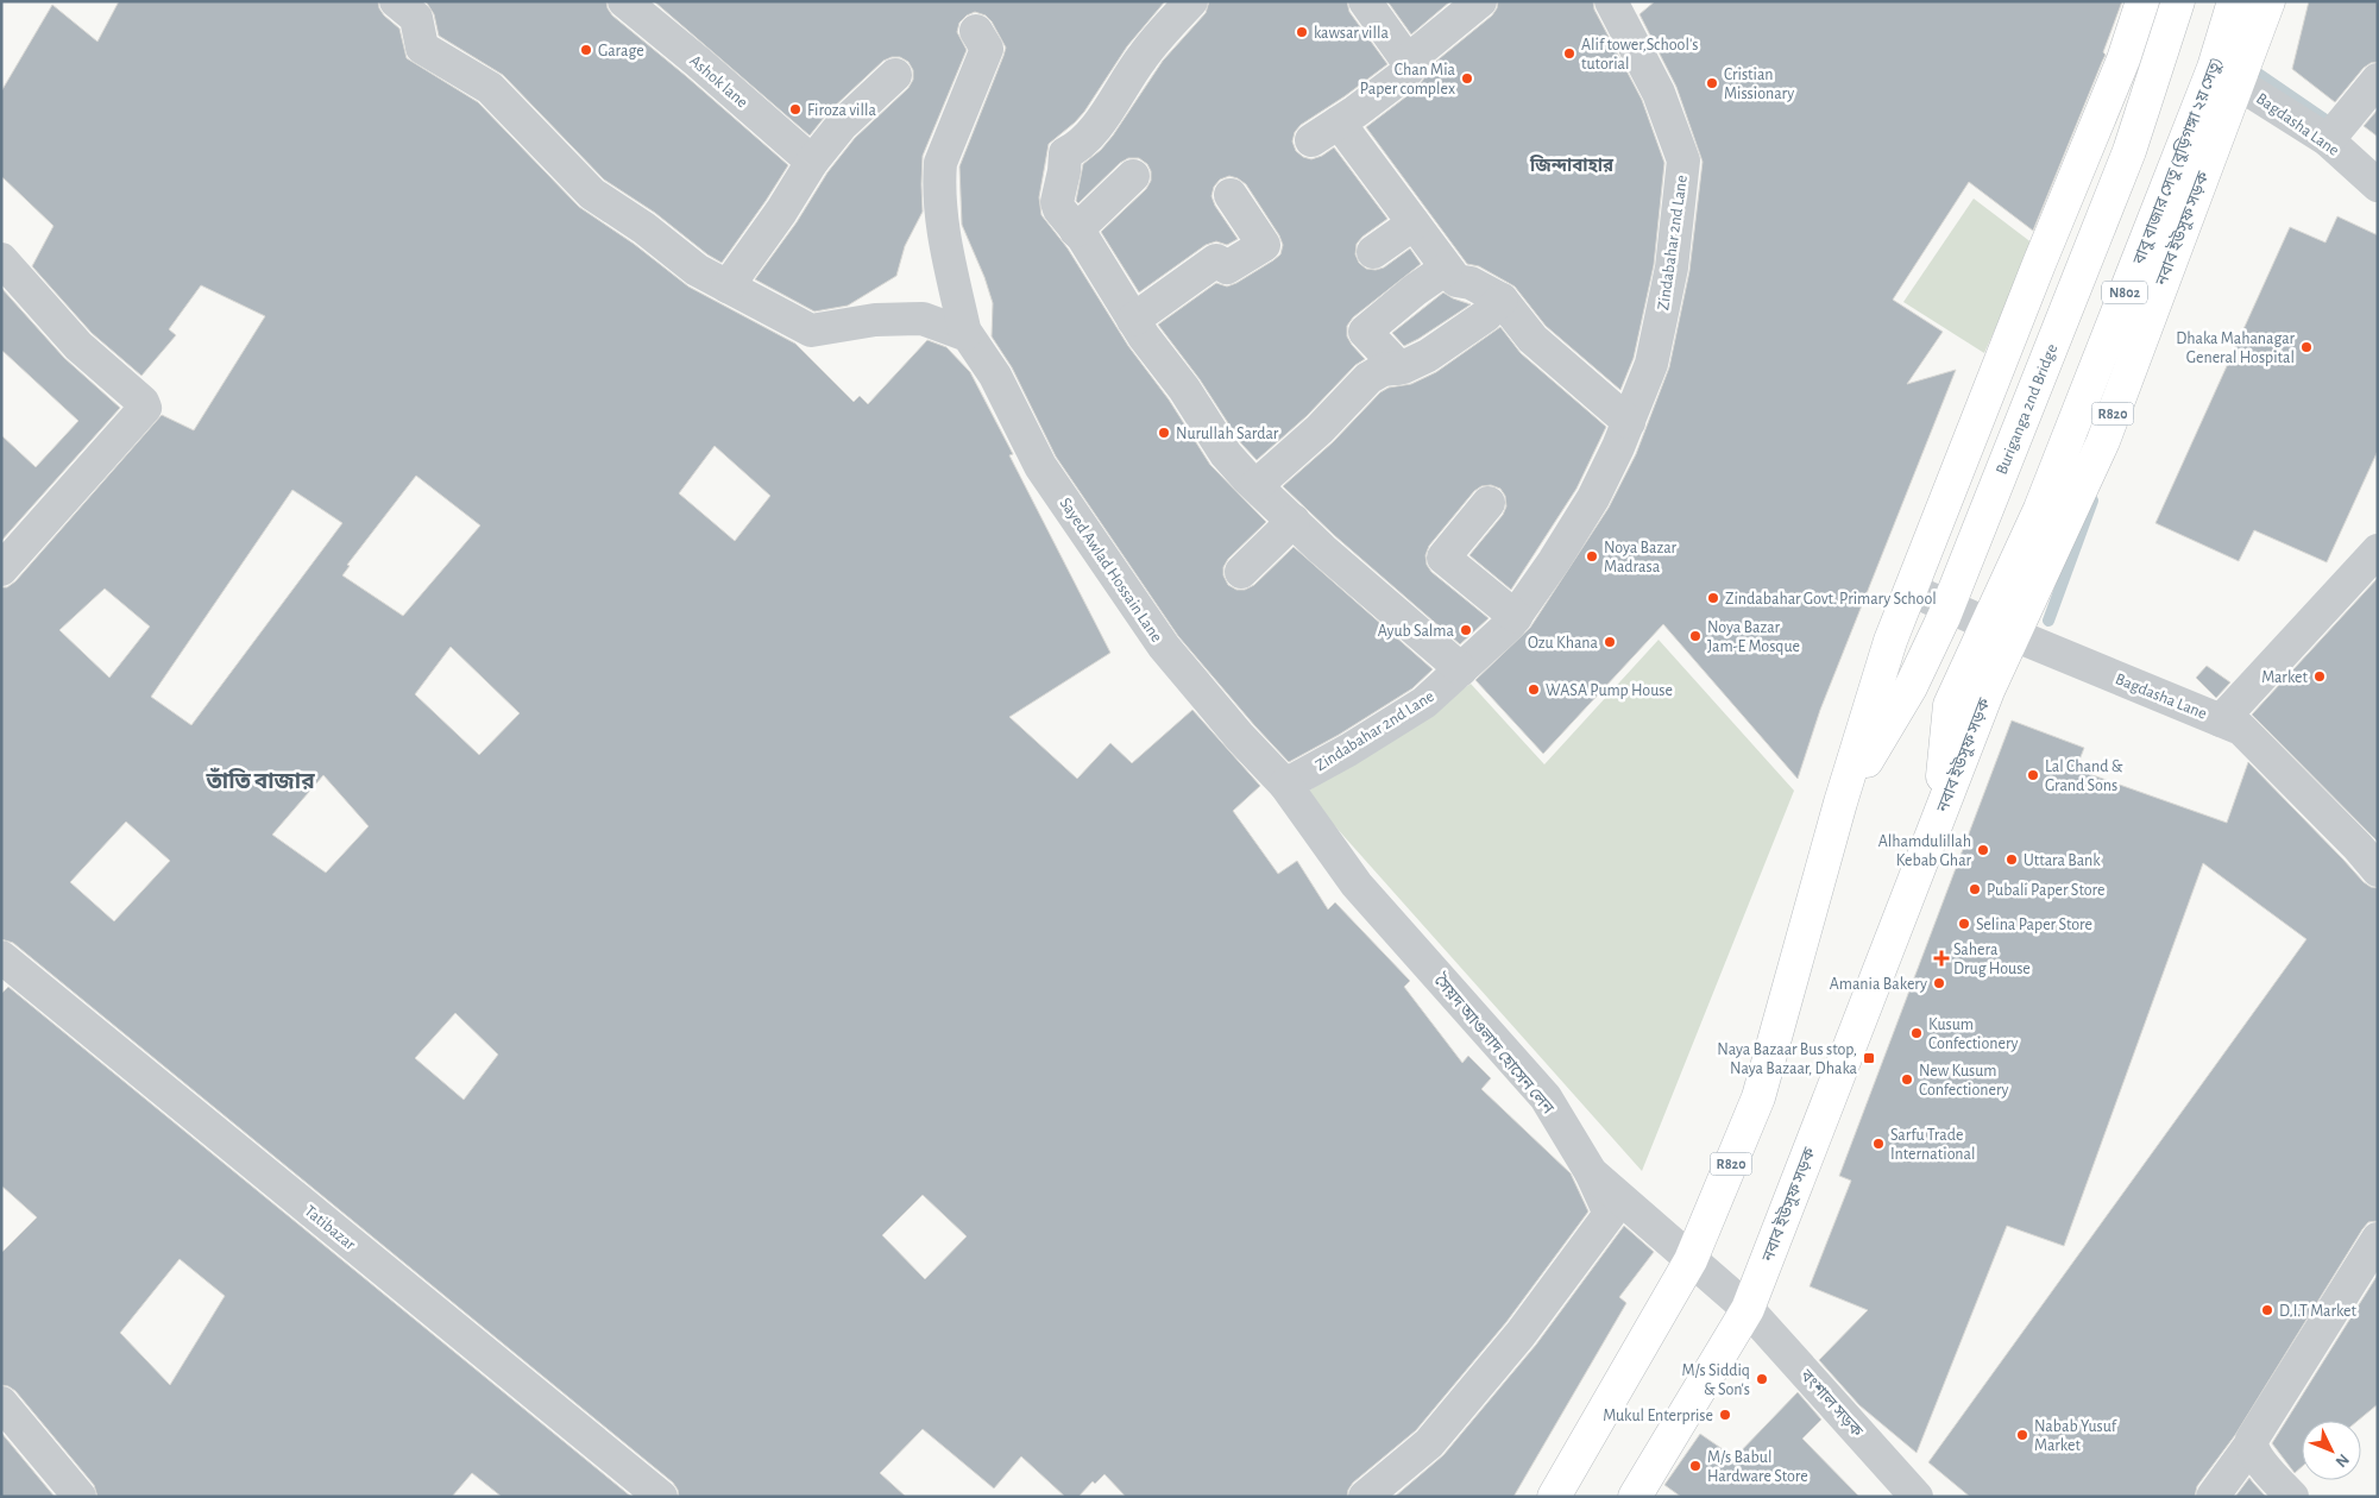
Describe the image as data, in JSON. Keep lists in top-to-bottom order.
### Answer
{
  "streets": {
    "highway": [
      "বাবু বাজার সেতু (বুড়িগঙ্গা ২য় সেতু)",
      "নবাব ইউসুফ সড়ক",
      "N802",
      "Buriganga 2nd Bridge",
      "R820"
    ],
    "street": [
      "Ashok lane",
      "Bagdasha Lane",
      "Zindabahar 2nd Lane",
      "Sayed Awlad Hossain Lane",
      "সৈয়দ আওলাদ হোসেন লেন",
      "Tatibazar",
      "বংশাল সড়ক"
    ]
  },
  "crossings": [
    ["Bagdasha Lane", "বাবু বাজার সেতু (বুড়িগঙ্গা ২য় সেতু)"],
    ["Bagdasha Lane", "নবাব ইউসুফ সড়ক"],
    ["Bagdasha Lane", "Buriganga 2nd Bridge"],
    ["Bagdasha Lane", "R820"],
    ["বাবু বাজার সেতু (বুড়িগঙ্গা ২য় সেতু)", "নবাব ইউসুফ সড়ক"],
    ["নবাব ইউসুফ সড়ক", "সৈয়দ আওলাদ হোসেন লেন"],
    ["নবাব ইউসুফ সড়ক", "বংশাল সড়ক"],
    ["Zindabahar 2nd Lane", "Sayed Awlad Hossain Lane"],
    ["Zindabahar 2nd Lane", "সৈয়দ আওলাদ হোসেন লেন"],
    ["Buriganga 2nd Bridge", "R820"],
    ["R820", "সৈয়দ আওলাদ হোসেন লেন"],
    ["Sayed Awlad Hossain Lane", "সৈয়দ আওলাদ হোসেন লেন"],
    ["সৈয়দ আওলাদ হোসেন লেন", "বংশাল সড়ক"]
  ],
  "districts": ["জিন্দাবাহার", "তাঁতি বাজার"],
  "places": {
    "other": [
      "kawsar villa",
      "Garage",
      "Alif tower,School's tutorial",
      "Chan Mia Paper complex",
      "Cristian Missionary",
      "Firoza villa",
      "Dhaka Mahanagar General Hospital",
      "Nurullah Sardar",
      "Noya Bazar Madrasa",
      "Zindabahar Govt. Primary School",
      "Ayub Salma",
      "Noya Bazar Jam-E Mosque",
      "Ozu Khana",
      "Market",
      "WASA Pump House",
      "Lal Chand & Grand Sons",
      "Alhamdulillah Kebab Ghar",
      "Uttara Bank",
      "Pubali Paper Store",
      "Selina Paper Store",
      "Amania Bakery",
      "Kusum Confectionery",
      "New Kusum Confectionery",
      "Sarfu Trade International",
      "D.I.T Market",
      "M/s Siddiq & Son's",
      "Mukul Enterprise",
      "Nabab Yusuf Market",
      "M/s Babul Hardware Store"
    ],
    "health": ["Sahera Drug House"],
    "transit": ["Naya Bazaar Bus stop, Naya Bazaar, Dhaka"]
  },
  "north": "bottom right"
}
